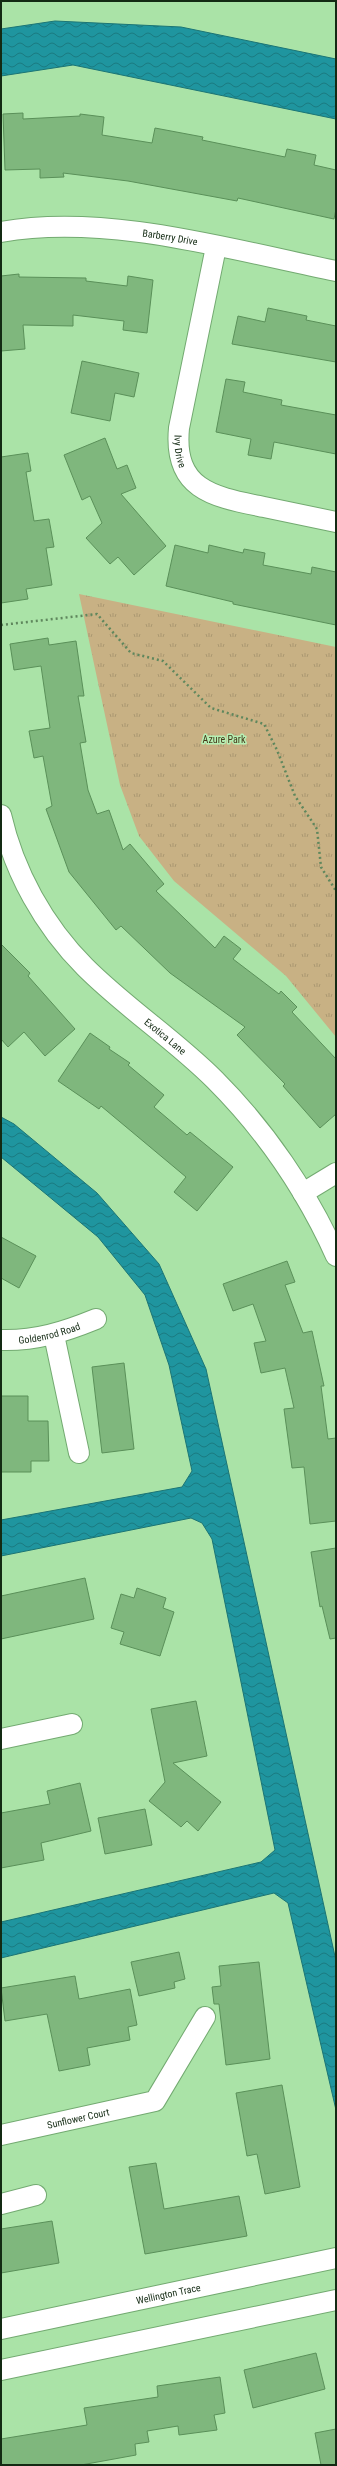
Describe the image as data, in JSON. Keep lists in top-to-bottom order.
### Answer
{
  "streets": {
    "street": [
      "Barberry Drive",
      "Ivy Drive",
      "Exotica Lane",
      "Goldenrod Road",
      "Sunflower Court",
      "Wellington Trace"
    ]
  },
  "crossings": [
    ["Barberry Drive", "Ivy Drive"]
  ],
  "parks": ["Azure Park"]
}
